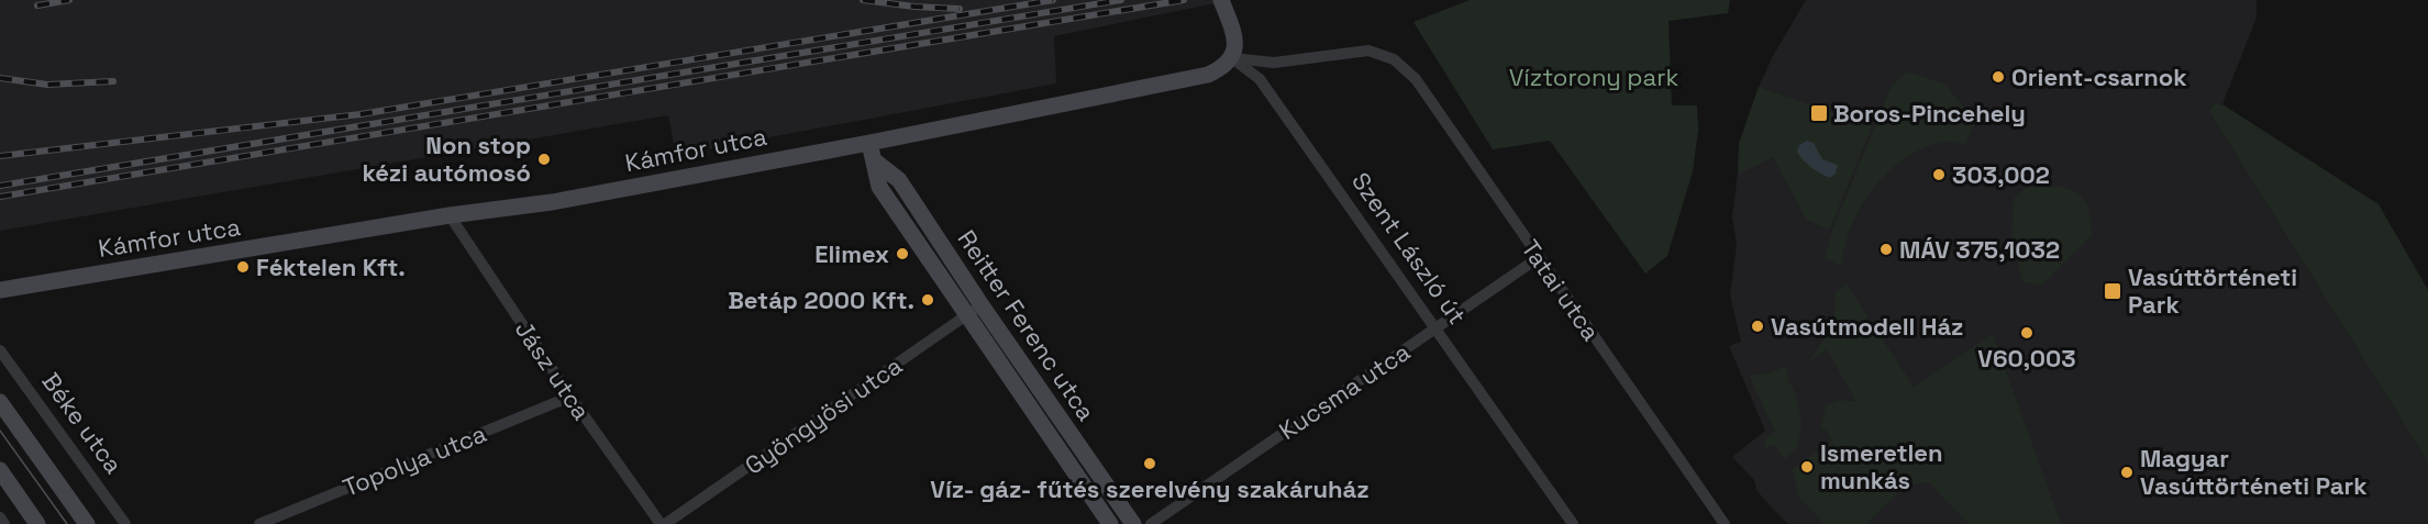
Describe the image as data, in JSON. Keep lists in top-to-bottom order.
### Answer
{
  "streets": {
    "street": [
      "Kámfor utca",
      "Szent László út",
      "Tatai utca",
      "Reitter Ferenc utca",
      "Jász utca",
      "Kucsma utca",
      "Gyöngyösi utca",
      "Béke utca",
      "Topolya utca"
    ]
  },
  "crossings": [
    ["Kámfor utca", "Szent László út"],
    ["Kámfor utca", "Tatai utca"],
    ["Kámfor utca", "Reitter Ferenc utca"],
    ["Kámfor utca", "Jász utca"],
    ["Szent László út", "Tatai utca"],
    ["Szent László út", "Kucsma utca"],
    ["Tatai utca", "Kucsma utca"],
    ["Reitter Ferenc utca", "Gyöngyösi utca"],
    ["Jász utca", "Gyöngyösi utca"],
    ["Jász utca", "Topolya utca"]
  ],
  "parks": ["Víztorony park"],
  "places": {
    "other": [
      "Orient-csarnok",
      "Non stop kézi autómosó",
      "303,002",
      "MÁV 375,1032",
      "Elimex",
      "Féktelen Kft.",
      "Betáp 2000 Kft.",
      "Vasútmodell Ház",
      "V60,003",
      "Víz- gáz- fűtés szerelvény szakáruház",
      "Ismeretlen munkás",
      "Magyar Vasúttörténeti Park"
    ],
    "transit": ["Boros-Pincehely", "Vasúttörténeti Park"]
  }
}
